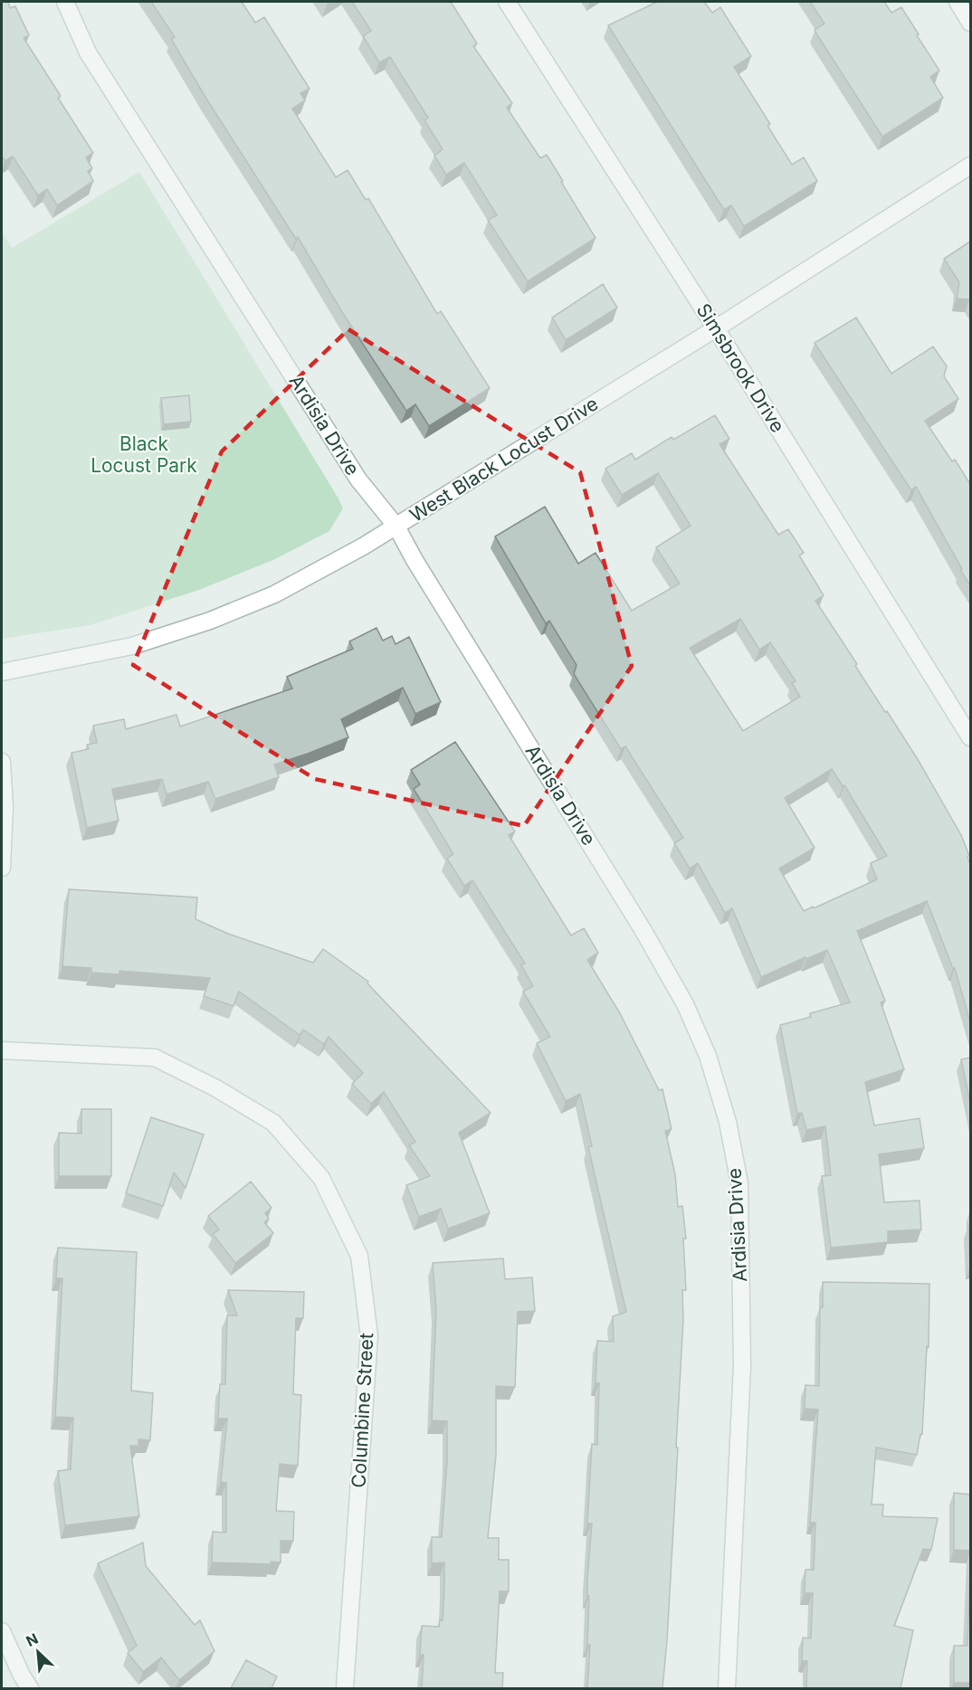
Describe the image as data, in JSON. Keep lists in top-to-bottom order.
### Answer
{
  "streets": {
    "street": [
      "Simsbrook Drive",
      "Ardisia Drive",
      "West Black Locust Drive",
      "Columbine Street"
    ]
  },
  "crossings": [
    ["Simsbrook Drive", "West Black Locust Drive"],
    ["Ardisia Drive", "West Black Locust Drive"]
  ],
  "parks": ["Black Locust Park"],
  "north": "top left"
}
